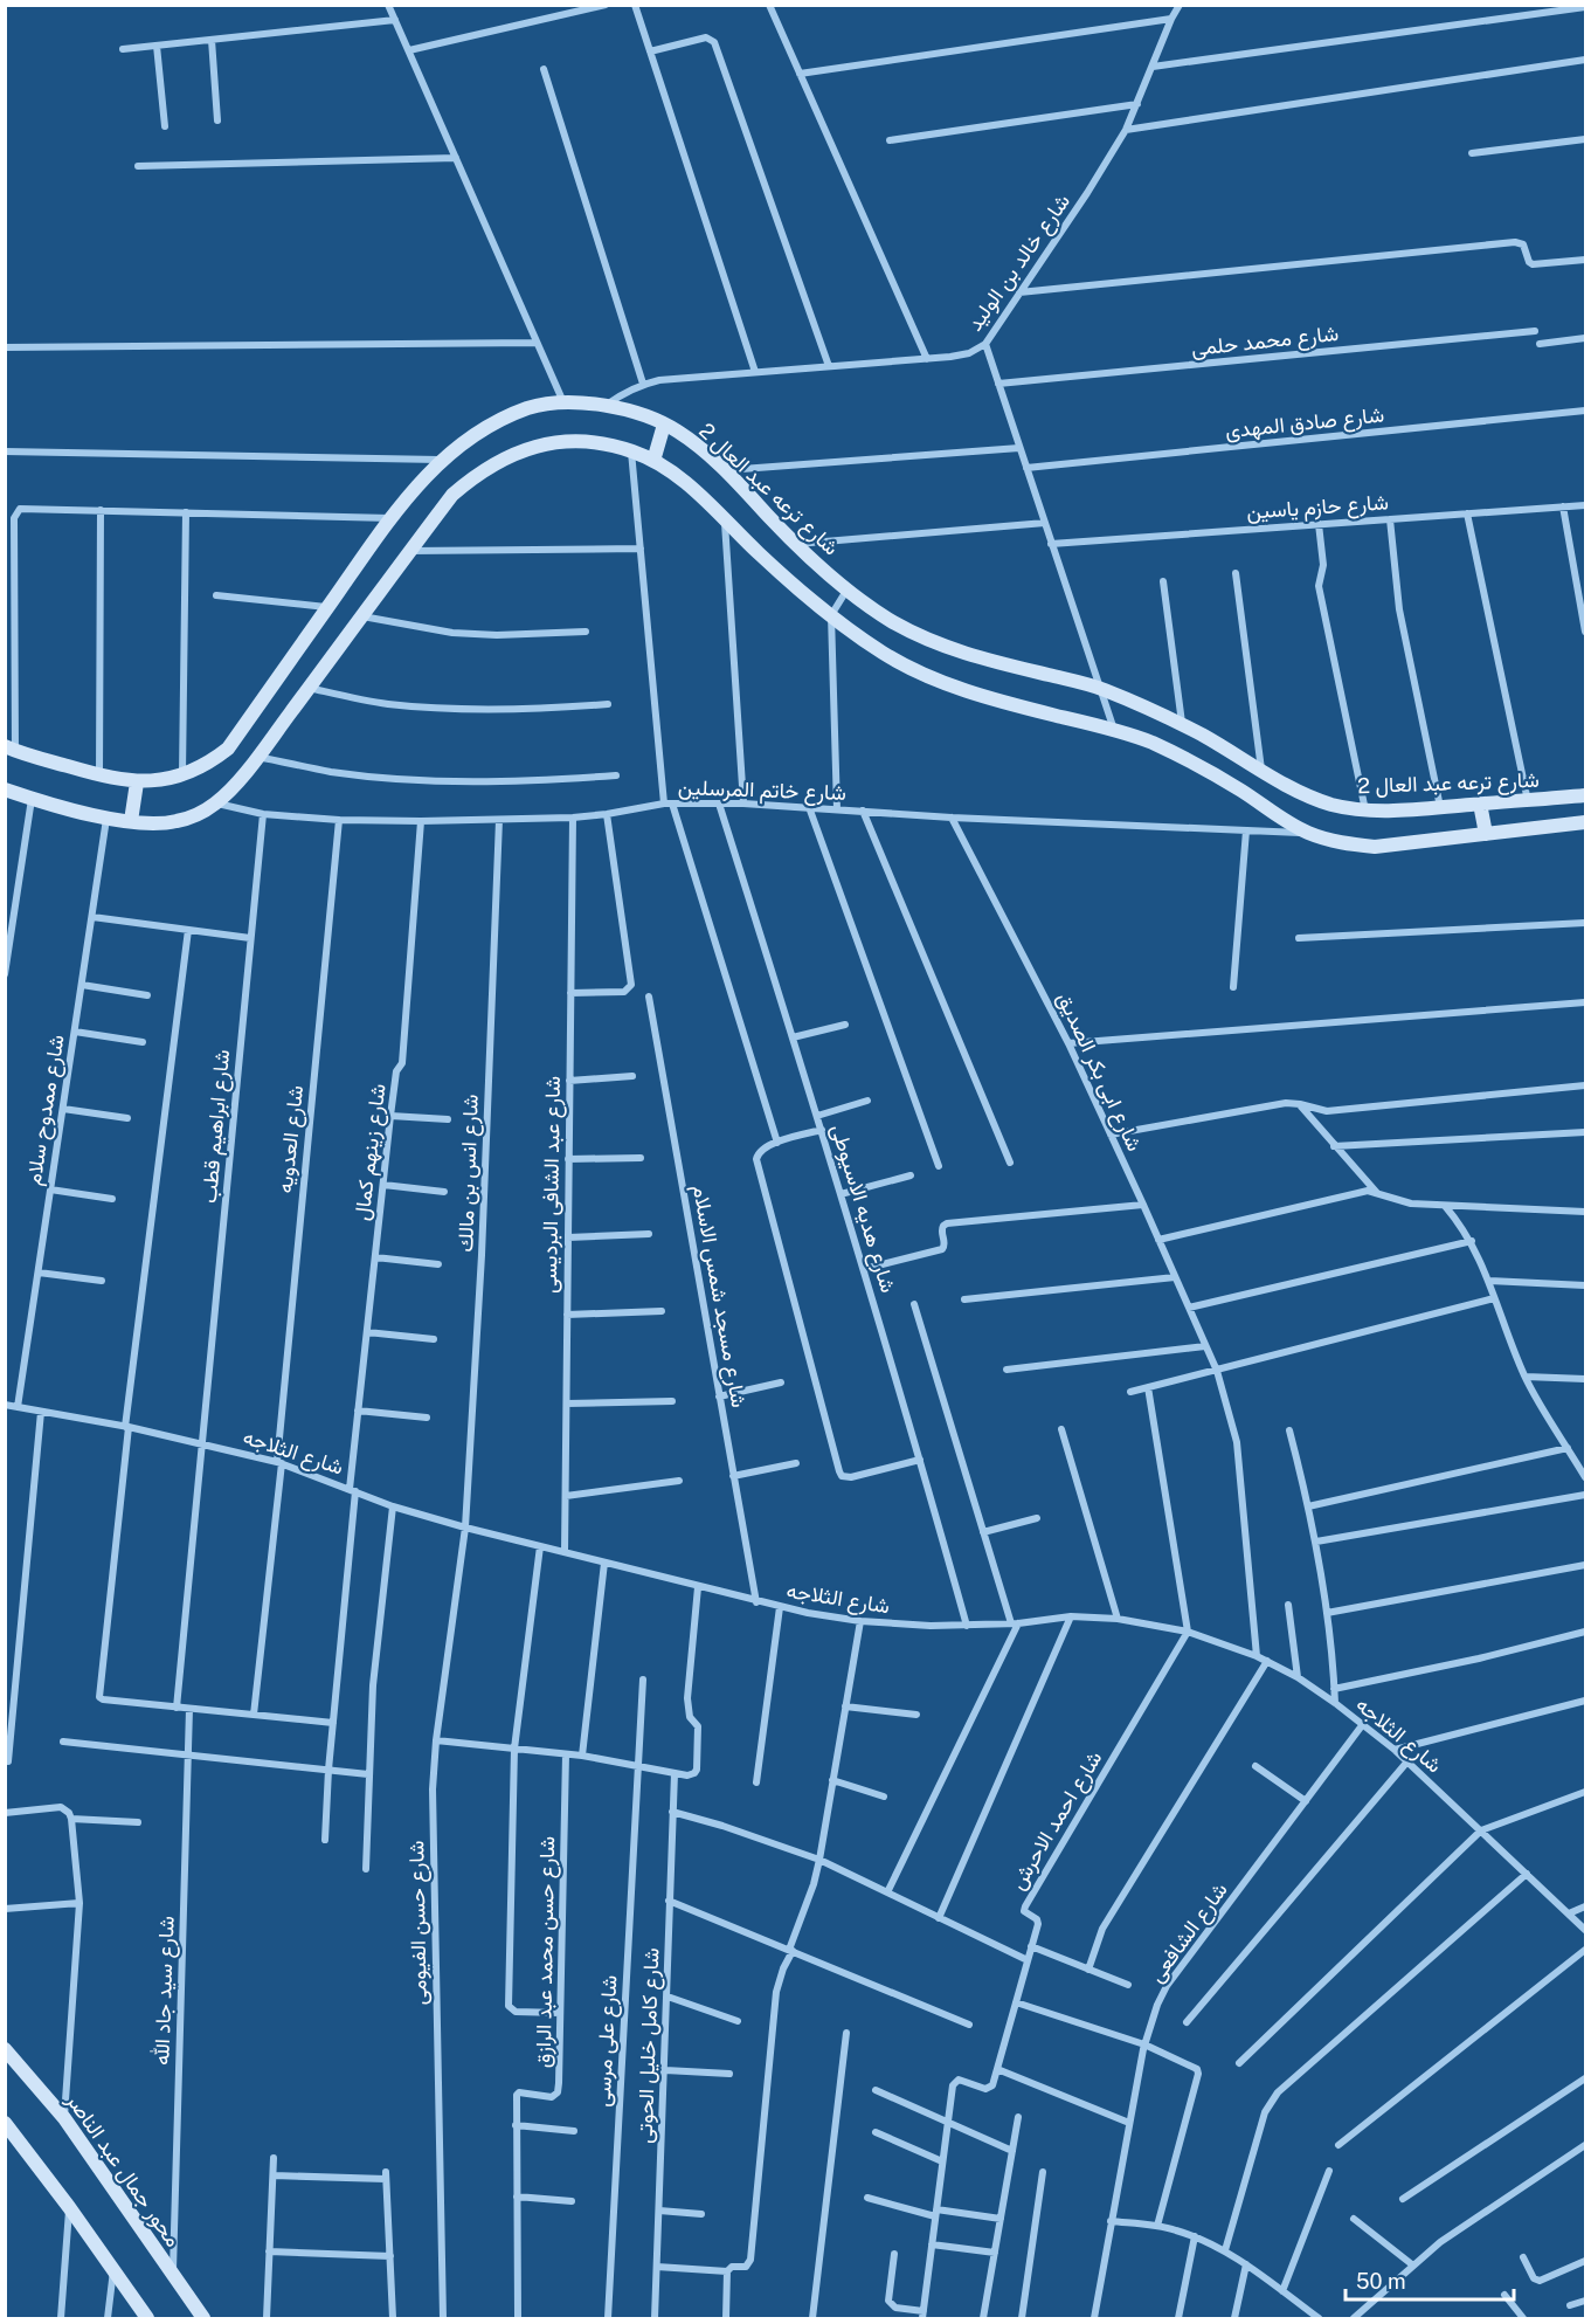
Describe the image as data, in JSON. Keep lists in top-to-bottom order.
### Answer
{
  "streets": {
    "street": [
      "شارع خالد بن الوليد",
      "شارع محمد حلمى",
      "شارع صادق المهدى",
      "شارع ترعه عبد العال 2",
      "شارع حازم ياسين",
      "شارع خاتم المرسلين",
      "شارع ابى بكر الصديق",
      "شارع ممدوح سلام",
      "شارع ابراهيم قطب",
      "شارع العدويه",
      "شارع زينهم كمال",
      "شارع انس بن مالك",
      "شارع عبد الشافى البرديسى",
      "شارع هديه الاسيوطى",
      "شارع مسجد شمس الاسلام",
      "شارع الثلاجه",
      "شارع احمد الاحرش",
      "شارع حسن الفيومى",
      "شارع الشافعى",
      "شارع حسن محمد عبد الرازق",
      "شارع سيد جاد الله",
      "شارع على مرسى",
      "شارع كامل خليل الحوتى",
      "محور جمال عبد الناصر"
    ]
  },
  "crossings": [
    ["شارع خالد بن الوليد", "شارع ترعه عبد العال 2"],
    ["شارع خاتم المرسلين", "شارع ابى بكر الصديق"],
    ["شارع خاتم المرسلين", "شارع ابراهيم قطب"],
    ["شارع خاتم المرسلين", "شارع العدويه"],
    ["شارع خاتم المرسلين", "شارع زينهم كمال"],
    ["شارع خاتم المرسلين", "شارع انس بن مالك"],
    ["شارع خاتم المرسلين", "شارع عبد الشافى البرديسى"],
    ["شارع خاتم المرسلين", "شارع هديه الاسيوطى"],
    ["شارع ابى بكر الصديق", "شارع الثلاجه"],
    ["شارع ممدوح سلام", "شارع الثلاجه"],
    ["شارع ابراهيم قطب", "شارع الثلاجه"],
    ["شارع العدويه", "شارع الثلاجه"],
    ["شارع زينهم كمال", "شارع الثلاجه"],
    ["شارع انس بن مالك", "شارع الثلاجه"],
    ["شارع انس بن مالك", "شارع حسن الفيومى"],
    ["شارع عبد الشافى البرديسى", "شارع الثلاجه"],
    ["شارع هديه الاسيوطى", "شارع الثلاجه"],
    ["شارع مسجد شمس الاسلام", "شارع الثلاجه"],
    ["شارع الثلاجه", "شارع احمد الاحرش"],
    ["شارع الثلاجه", "شارع حسن الفيومى"],
    ["شارع الثلاجه", "شارع الشافعى"],
    ["شارع سيد جاد الله", "محور جمال عبد الناصر"]
  ],
  "scale_bar": "50 m"
}
